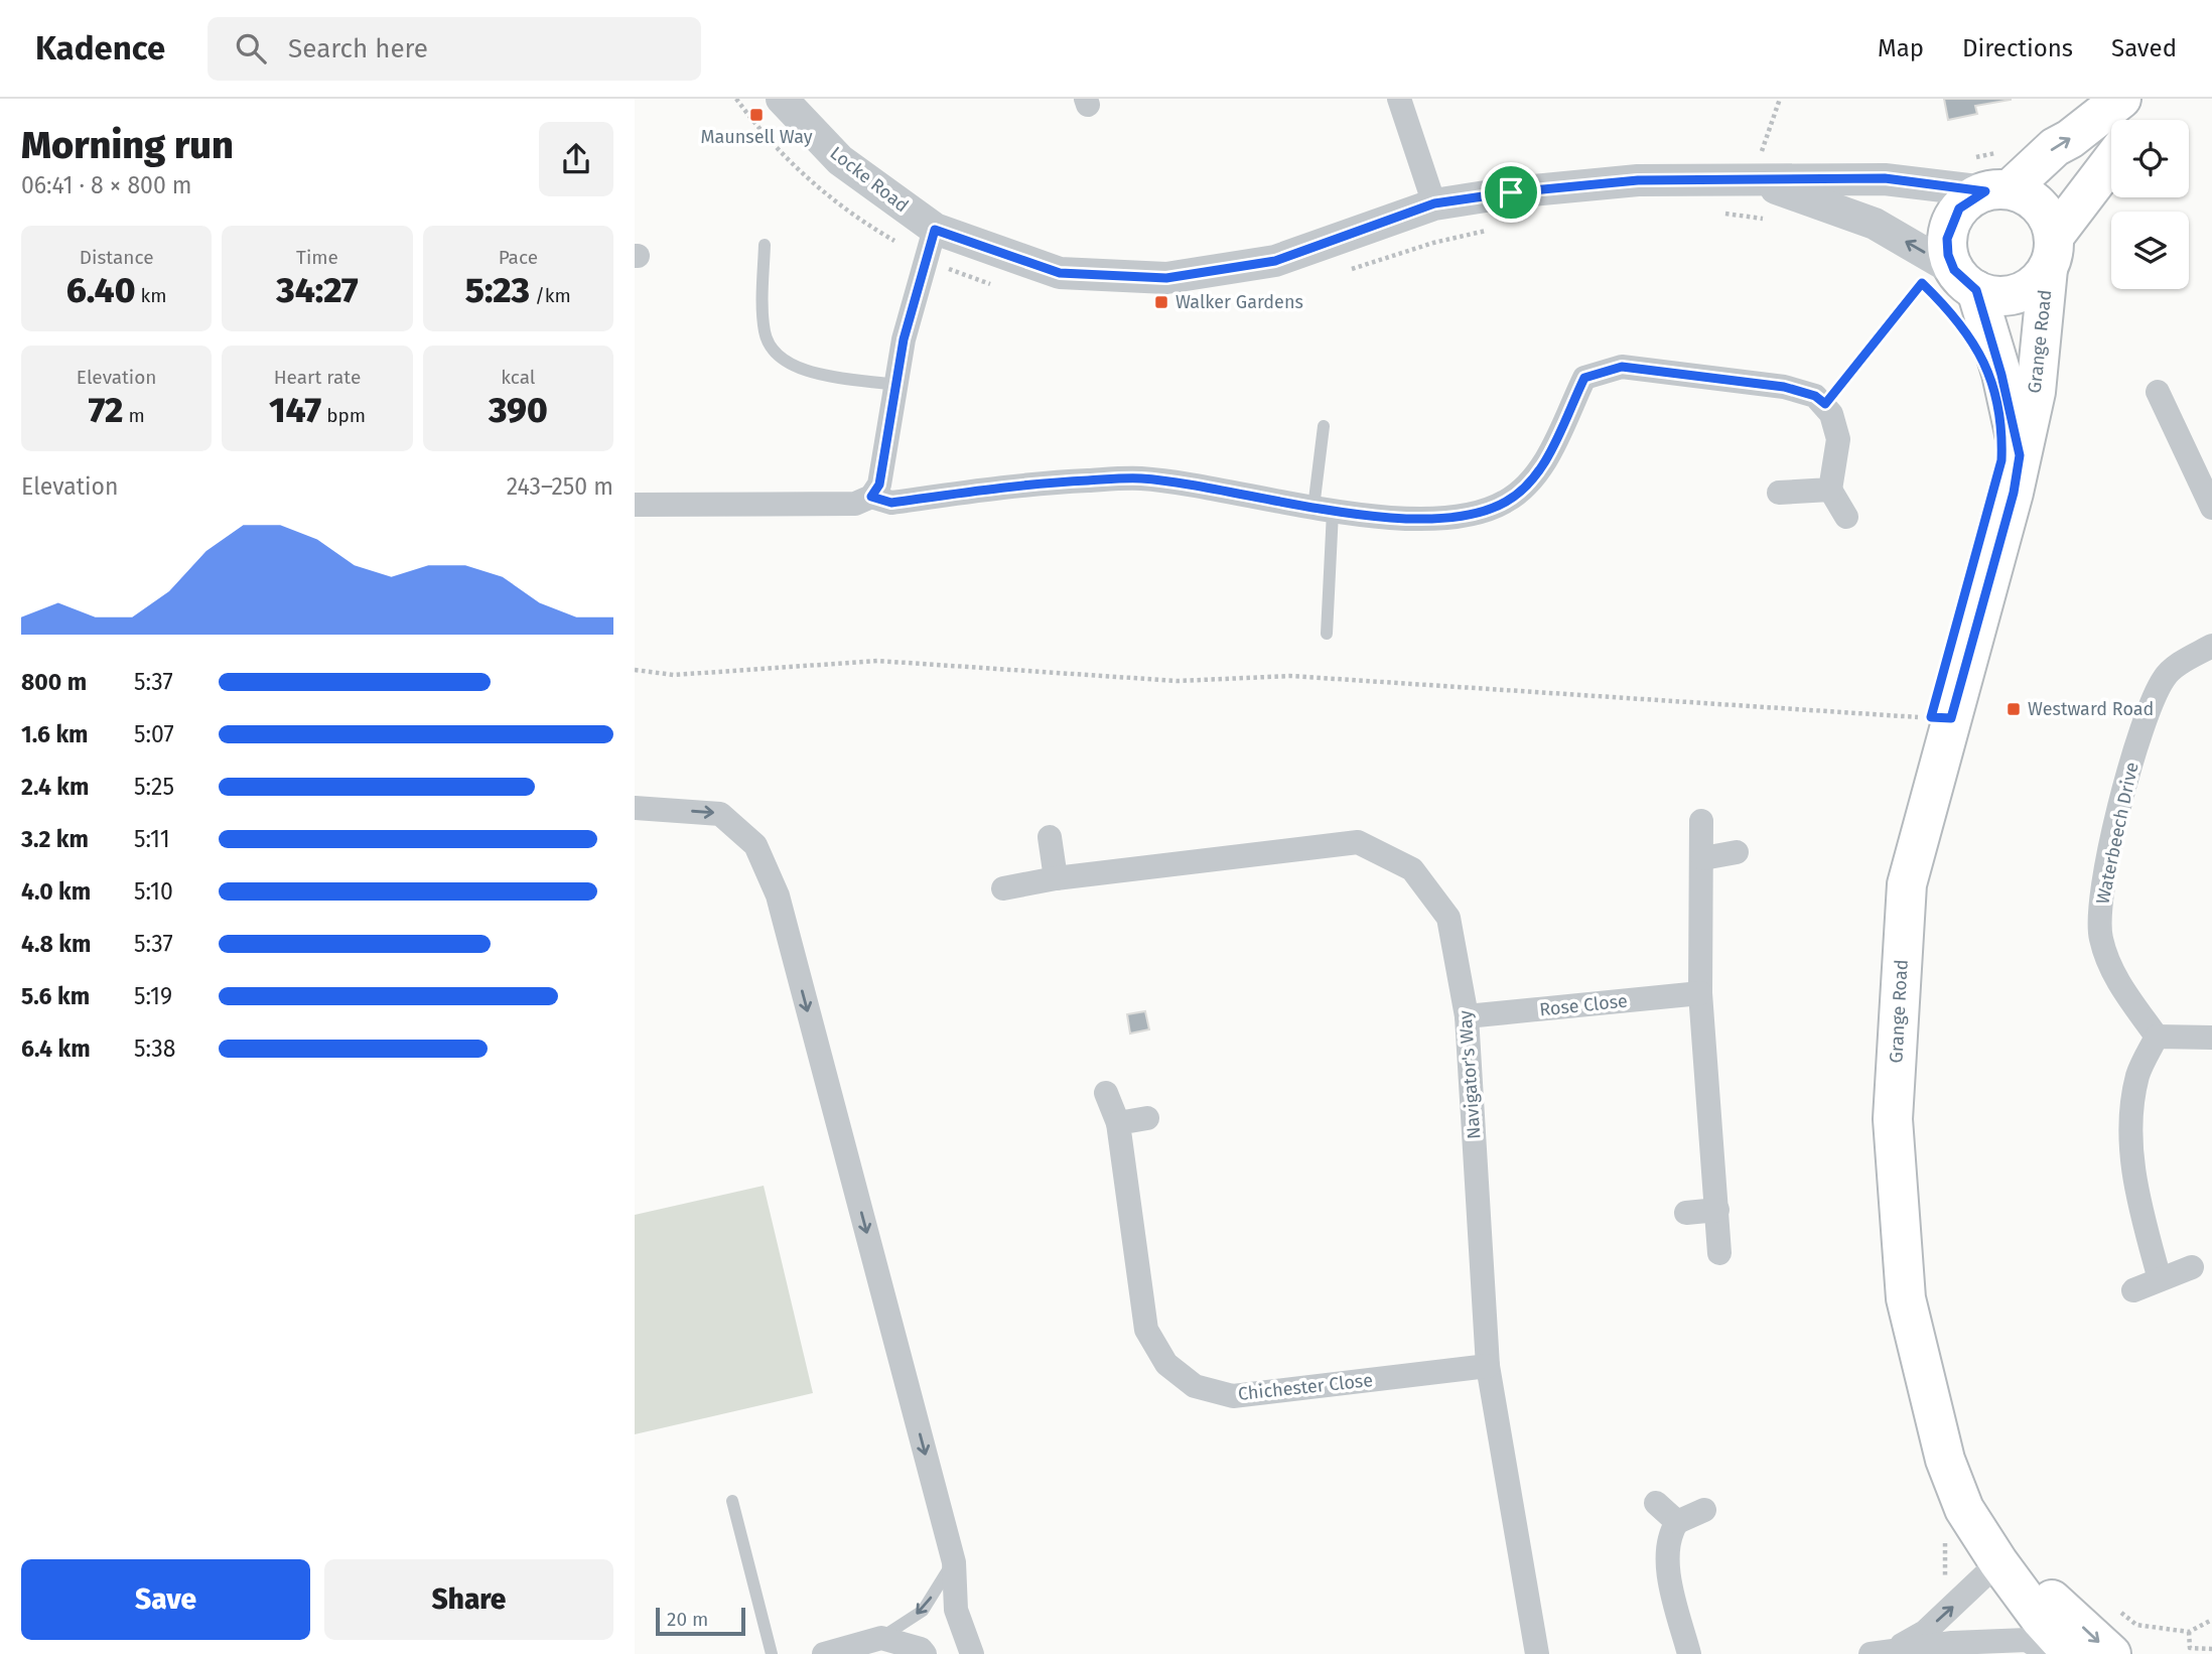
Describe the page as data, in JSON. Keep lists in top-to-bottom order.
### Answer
{
  "streets": {
    "main road": ["Grange Road"],
    "street": [
      "Locke Road",
      "Waterbeech Drive",
      "Rose Close",
      "Navigator's Way",
      "Chichester Close"
    ]
  },
  "crossings": [
    ["Locke Road", "Grange Road"],
    ["Rose Close", "Navigator's Way"],
    ["Navigator's Way", "Chichester Close"]
  ],
  "places": {
    "transit": ["Maunsell Way", "Walker Gardens", "Westward Road"]
  },
  "scale_bar": "20 m",
  "page": {
    "header": "Kadence",
    "search": "Search here",
    "nav": ["Map", "Directions", "Saved"],
    "heading": ["Morning run", "06:41 · 8 × 800 m"],
    "stats": [
      ["Distance", "6.40 km"],
      ["Time", "34:27"],
      ["Pace", "5:23 /km"],
      ["Elevation", "72 m"],
      ["Heart rate", "147 bpm"],
      ["kcal", "390"]
    ],
    "chart": ["Elevation", "243–250 m"],
    "list": [
      {
        "name": "800 m",
        "note": "5:37"
      },
      {
        "name": "1.6 km",
        "note": "5:07"
      },
      {
        "name": "2.4 km",
        "note": "5:25"
      },
      {
        "name": "3.2 km",
        "note": "5:11"
      },
      {
        "name": "4.0 km",
        "note": "5:10"
      },
      {
        "name": "4.8 km",
        "note": "5:37"
      },
      {
        "name": "5.6 km",
        "note": "5:19"
      },
      {
        "name": "6.4 km",
        "note": "5:38"
      }
    ],
    "buttons": ["Save", "Share"],
    "scale": "20 m"
  }
}
